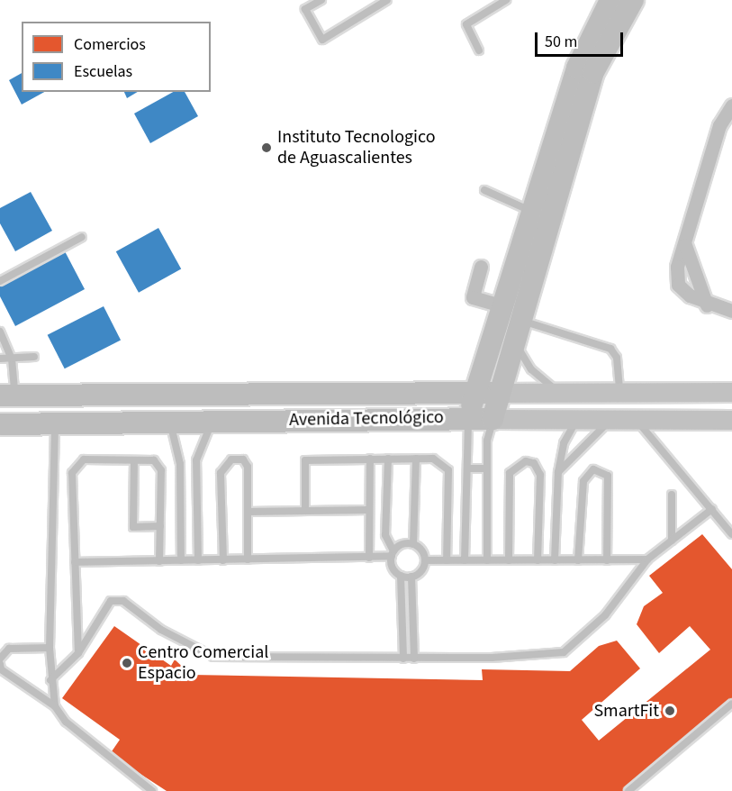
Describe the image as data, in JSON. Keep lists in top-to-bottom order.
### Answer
{
  "streets": {
    "main road": ["Avenida Tecnológico"]
  },
  "places": ["Instituto Tecnologico de Aguascalientes", "Centro Comercial Espacio", "SmartFit"],
  "legend": ["Comercios", "Escuelas"],
  "scale_bar": "50 m"
}
